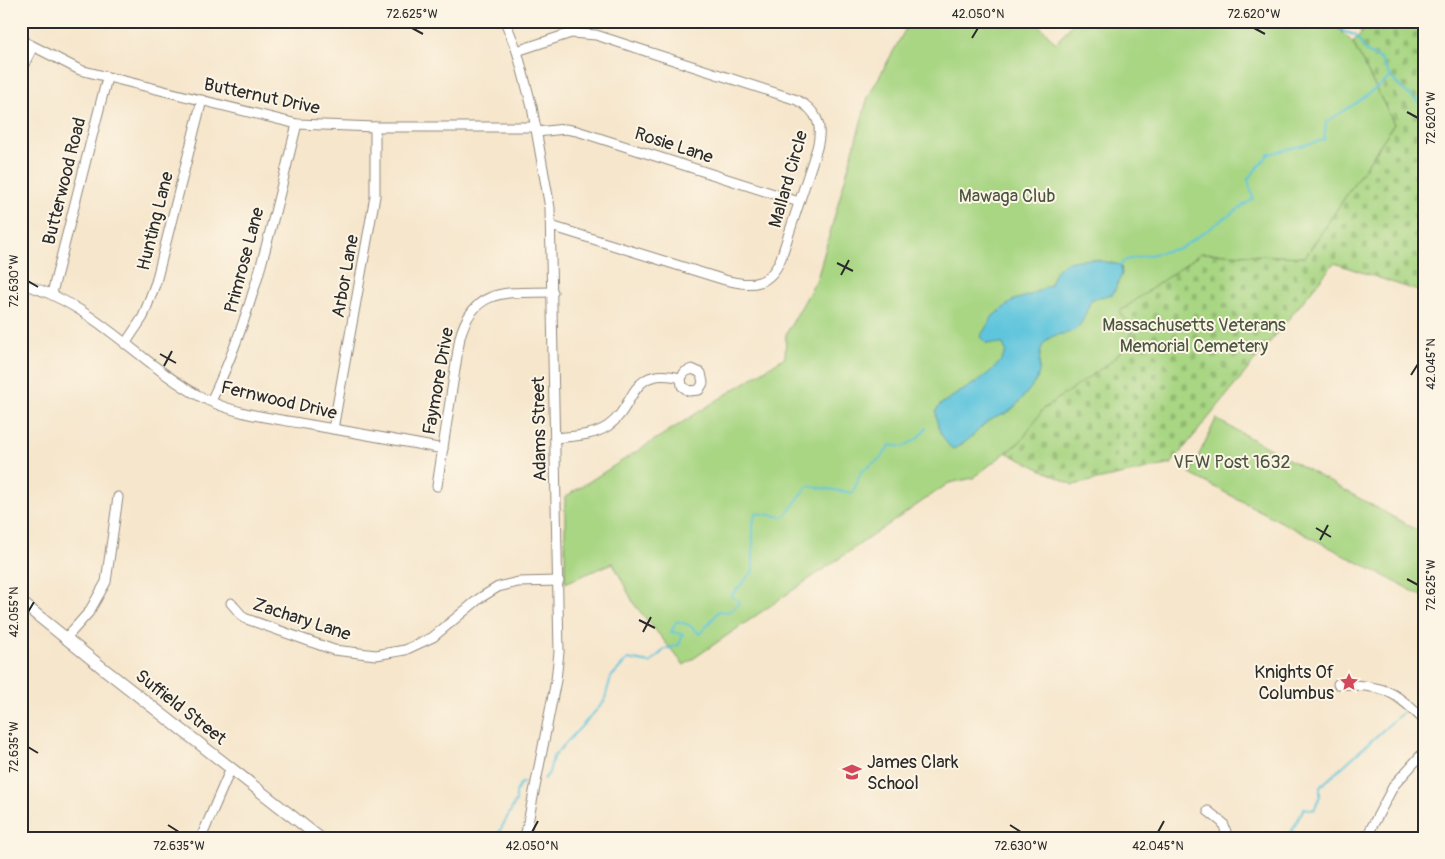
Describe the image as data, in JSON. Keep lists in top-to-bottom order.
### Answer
{
  "streets": {
    "main road": ["Suffield Street"],
    "street": [
      "Butternut Drive",
      "Rosie Lane",
      "Mallard Circle",
      "Butterwood Road",
      "Hunting Lane",
      "Primrose Lane",
      "Arbor Lane",
      "Faymore Drive",
      "Fernwood Drive",
      "Adams Street",
      "Zachary Lane"
    ]
  },
  "crossings": [
    ["Butternut Drive", "Rosie Lane"],
    ["Butternut Drive", "Butterwood Road"],
    ["Butternut Drive", "Hunting Lane"],
    ["Butternut Drive", "Primrose Lane"],
    ["Butternut Drive", "Arbor Lane"],
    ["Butternut Drive", "Adams Street"],
    ["Rosie Lane", "Mallard Circle"],
    ["Rosie Lane", "Adams Street"],
    ["Mallard Circle", "Adams Street"],
    ["Butterwood Road", "Fernwood Drive"],
    ["Hunting Lane", "Fernwood Drive"],
    ["Primrose Lane", "Fernwood Drive"],
    ["Arbor Lane", "Fernwood Drive"],
    ["Faymore Drive", "Fernwood Drive"],
    ["Faymore Drive", "Adams Street"],
    ["Adams Street", "Zachary Lane"]
  ],
  "parks": ["Mawaga Club", "Massachusetts Veterans Memorial Cemetery", "VFW Post 1632"],
  "places": {
    "place": ["Knights Of Columbus"],
    "school or university": ["James Clark School"]
  },
  "coordinates": [
    "72.625°W",
    "42.050°N",
    "72.620°W",
    "72.630°W",
    "42.045°N",
    "42.055°N",
    "72.635°W"
  ]
}
